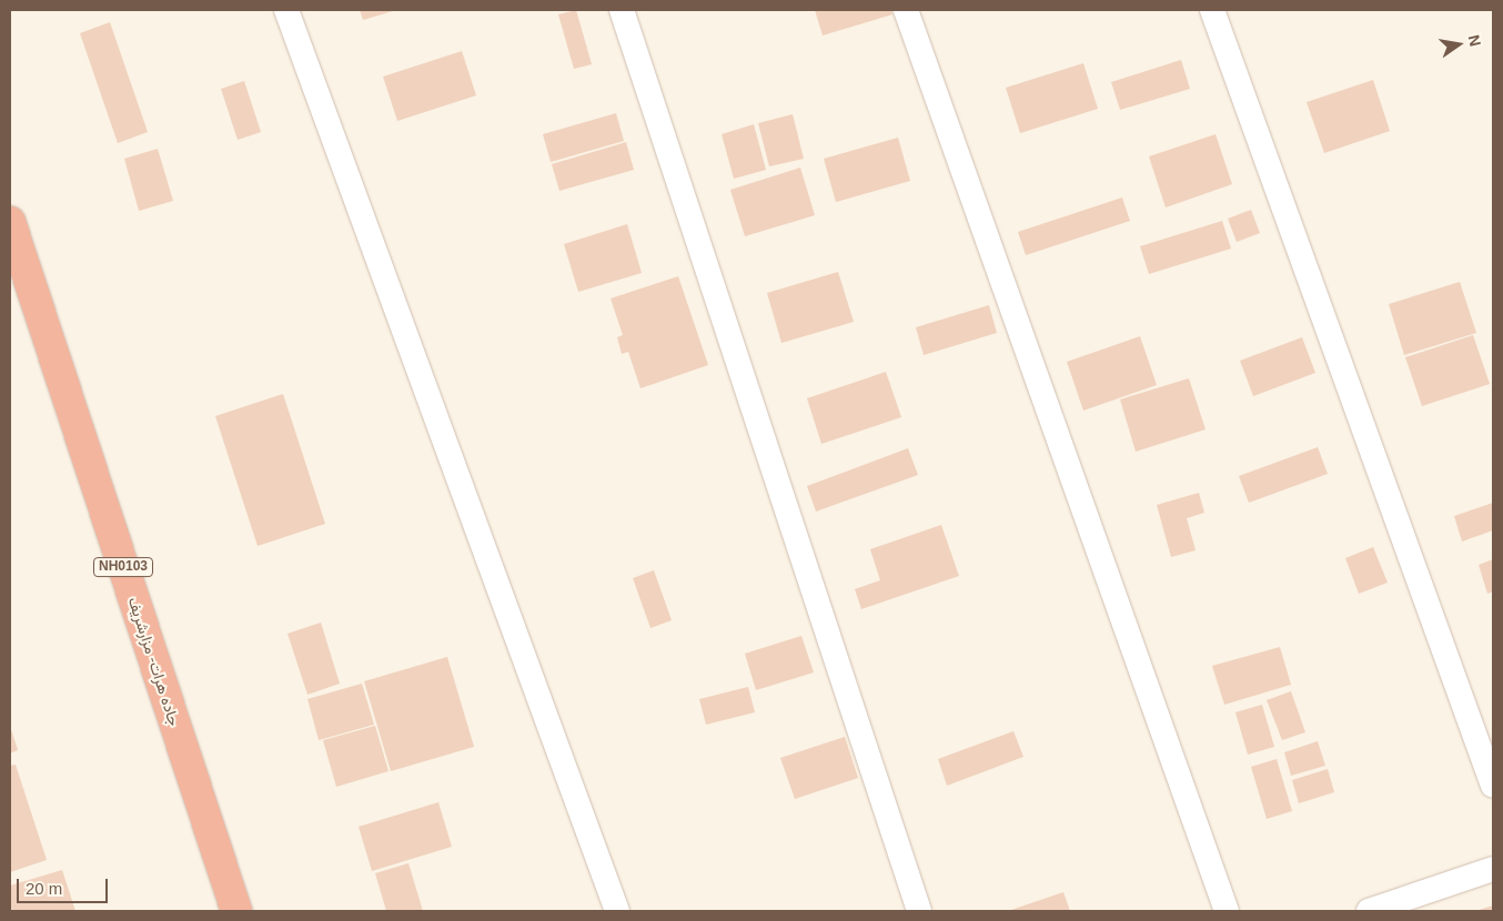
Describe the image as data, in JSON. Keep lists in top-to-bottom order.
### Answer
{
  "streets": {
    "highway": ["NH0103", "جاده هرات- مزارشریف"]
  },
  "scale_bar": "20 m",
  "north": "right"
}
